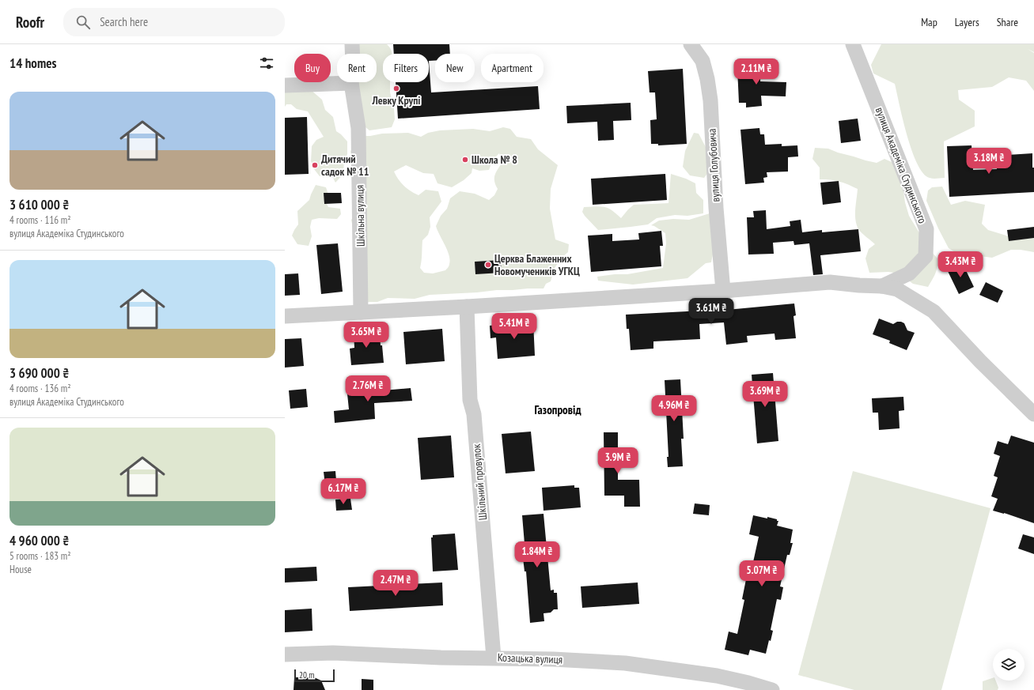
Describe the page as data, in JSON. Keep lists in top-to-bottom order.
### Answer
{
  "streets": {
    "street": [
      "вулиця Голубовича",
      "вулиця Академіка Студинського",
      "Шкільна вулиця",
      "Шкільний провулок",
      "Козацька вулиця"
    ]
  },
  "crossings": [
    ["вулиця Голубовича", "вулиця Академіка Студинського"],
    ["вулиця Академіка Студинського", "Шкільна вулиця"],
    ["вулиця Академіка Студинського", "Шкільний провулок"],
    ["Шкільний провулок", "Козацька вулиця"]
  ],
  "districts": ["Газопровід"],
  "places": [
    "Левку Крупі",
    "Школа № 8",
    "Дитячий садок № 11",
    "Церква Блаженних Новомучеників УГКЦ"
  ],
  "scale_bar": "20 m",
  "page": {
    "header": "Roofr",
    "search": "Search here",
    "nav": ["Map", "Layers", "Share"],
    "heading": "14 homes",
    "chip": [
      "Buy",
      "Rent",
      "Filters",
      "New",
      "Apartment"
    ],
    "price": [
      "2.11M ₴",
      "3.18M ₴",
      "3.43M ₴",
      "3.61M ₴",
      "5.41M ₴",
      "3.65M ₴",
      "2.76M ₴",
      "3.69M ₴",
      "4.96M ₴",
      "3.9M ₴",
      "6.17M ₴",
      "1.84M ₴",
      "5.07M ₴",
      "2.47M ₴"
    ],
    "list": [
      {
        "name": "3 610 000 ₴",
        "note": "4 rooms · 116 m² · вулиця Академіка Студинського"
      },
      {
        "name": "3 690 000 ₴",
        "note": "4 rooms · 136 m² · вулиця Академіка Студинського"
      },
      {
        "name": "4 960 000 ₴",
        "note": "5 rooms · 183 m² · House"
      }
    ],
    "scale": "20 m"
  }
}
